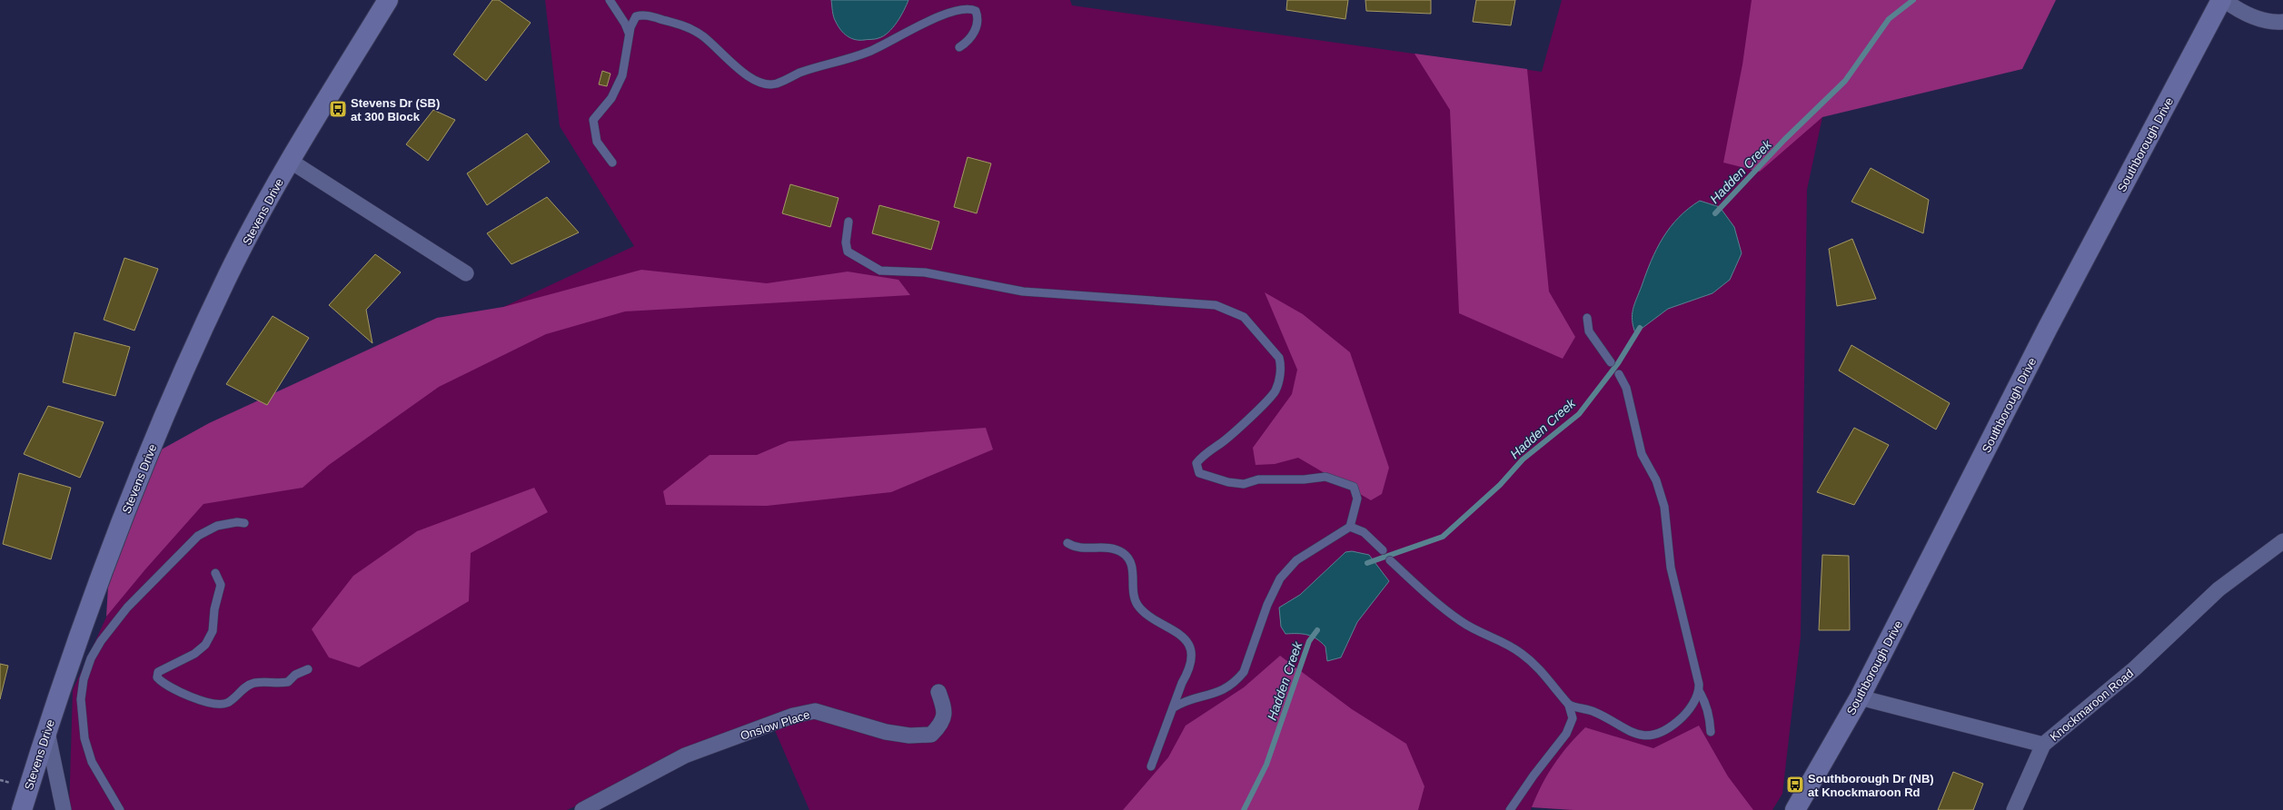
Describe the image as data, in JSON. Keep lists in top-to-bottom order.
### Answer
{
  "streets": {
    "street": [
      "Southborough Drive",
      "Stevens Drive",
      "Knockmaroon Road",
      "Onslow Place"
    ]
  },
  "crossings": [
    ["Southborough Drive", "Knockmaroon Road"]
  ],
  "water": ["Hadden Creek"],
  "places": {
    "bus stop": ["Stevens Dr (SB) at 300 Block", "Southborough Dr (NB) at Knockmaroon Rd"]
  }
}
